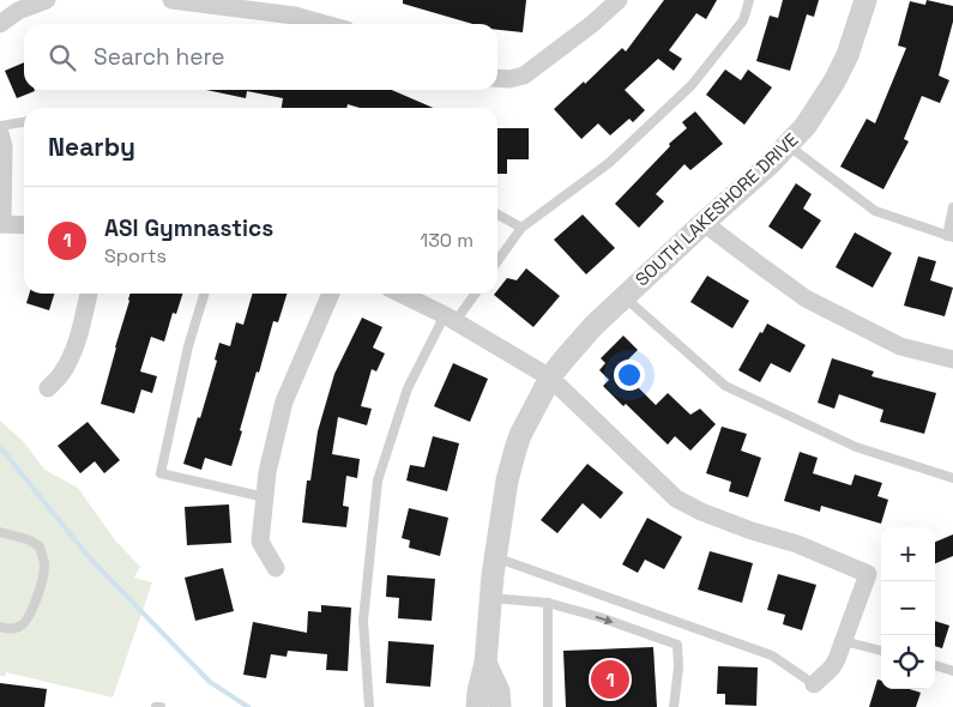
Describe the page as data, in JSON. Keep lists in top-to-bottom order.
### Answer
{
  "streets": {
    "street": ["SOUTH LAKESHORE DRIVE"]
  },
  "page": {
    "search": "Search here",
    "heading": "Nearby",
    "list": [
      {
        "mark": "1",
        "name": "ASI Gymnastics",
        "note": "Sports",
        "value": "130 m"
      }
    ],
    "map_buttons": ["+", "−"],
    "pins": "1"
  }
}
